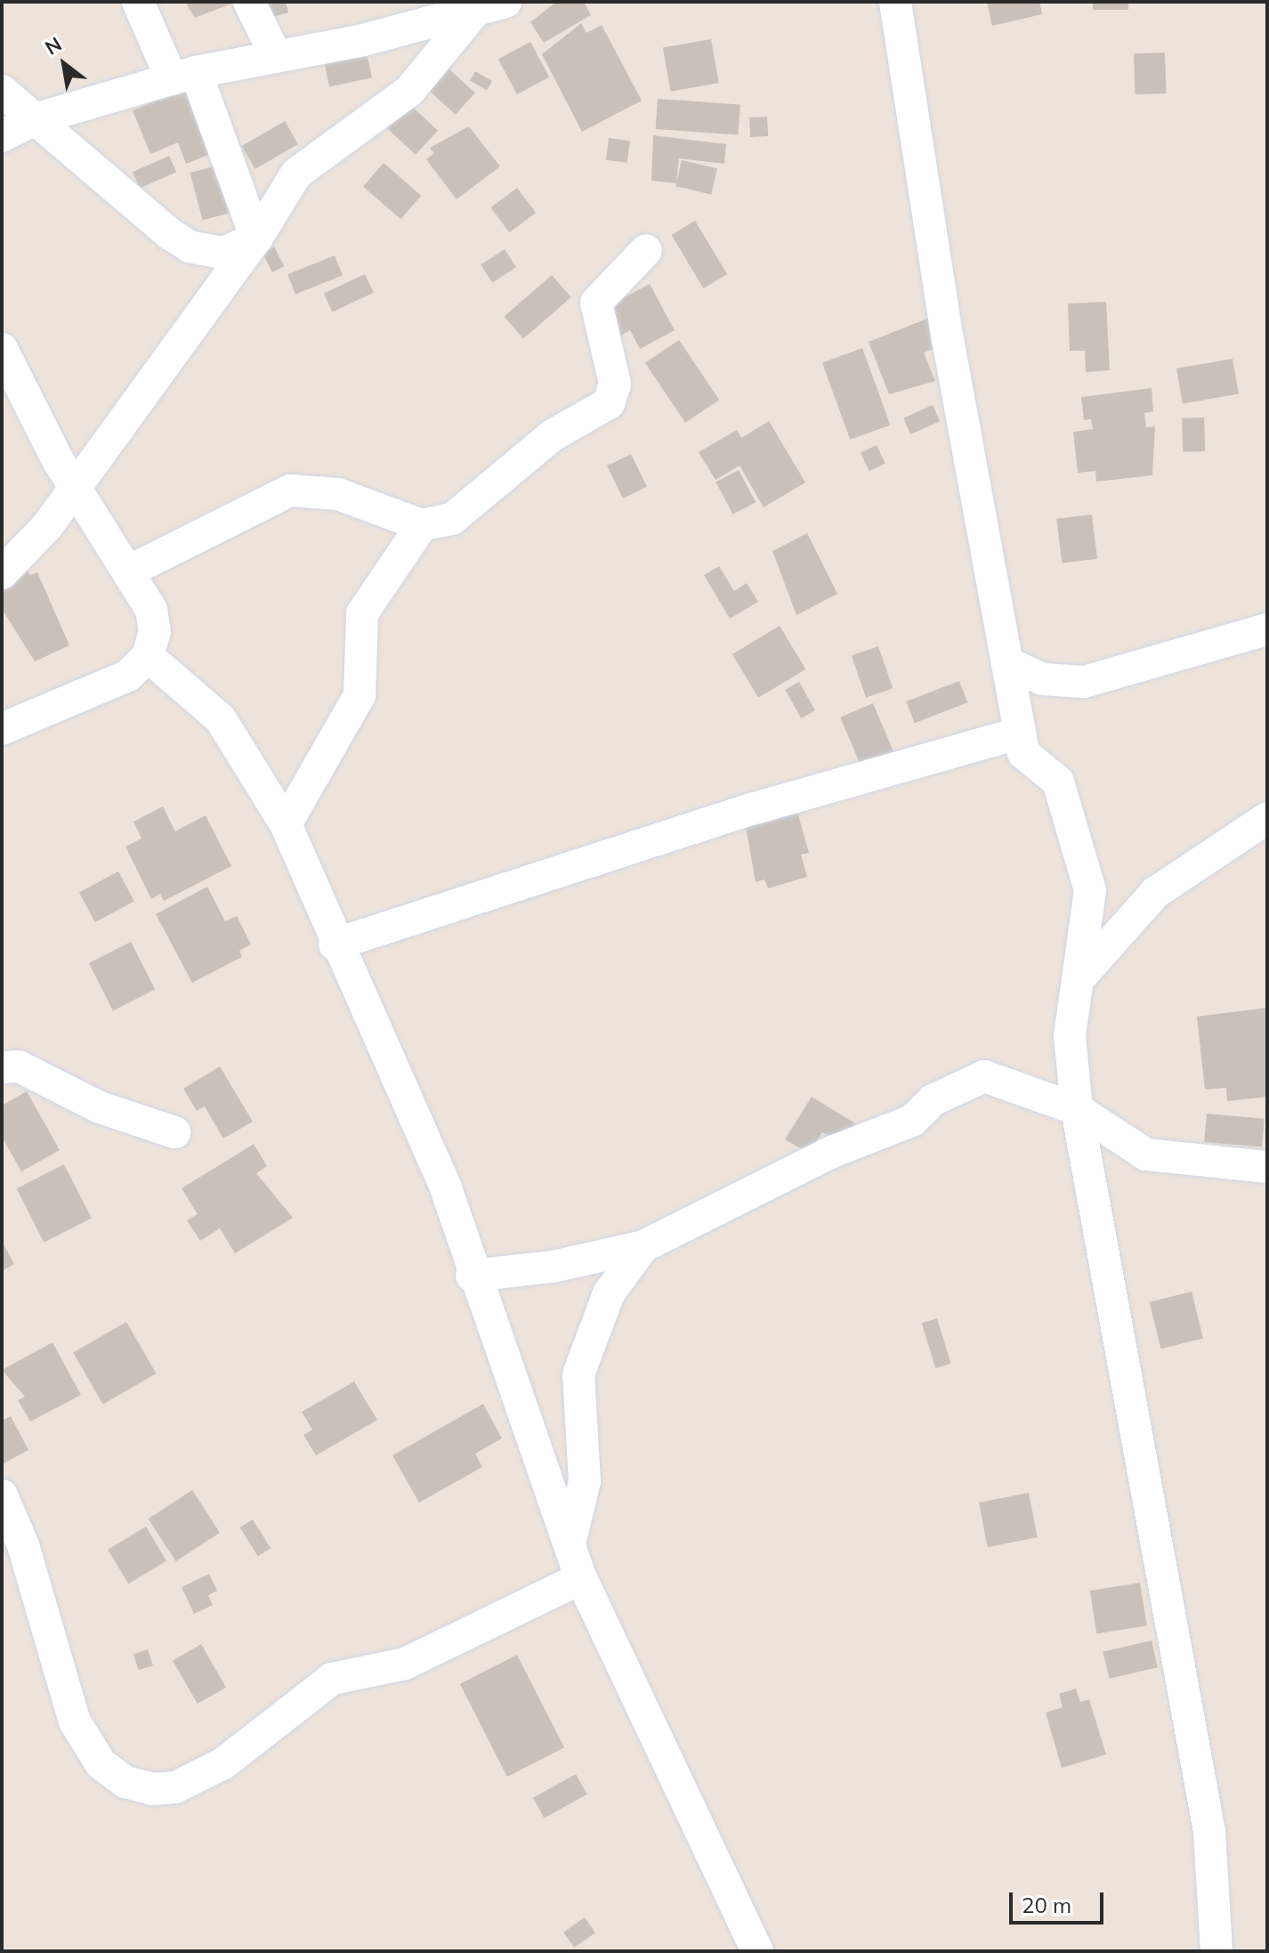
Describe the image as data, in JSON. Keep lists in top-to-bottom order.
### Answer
{
  "scale_bar": "20 m",
  "north": "top left"
}
